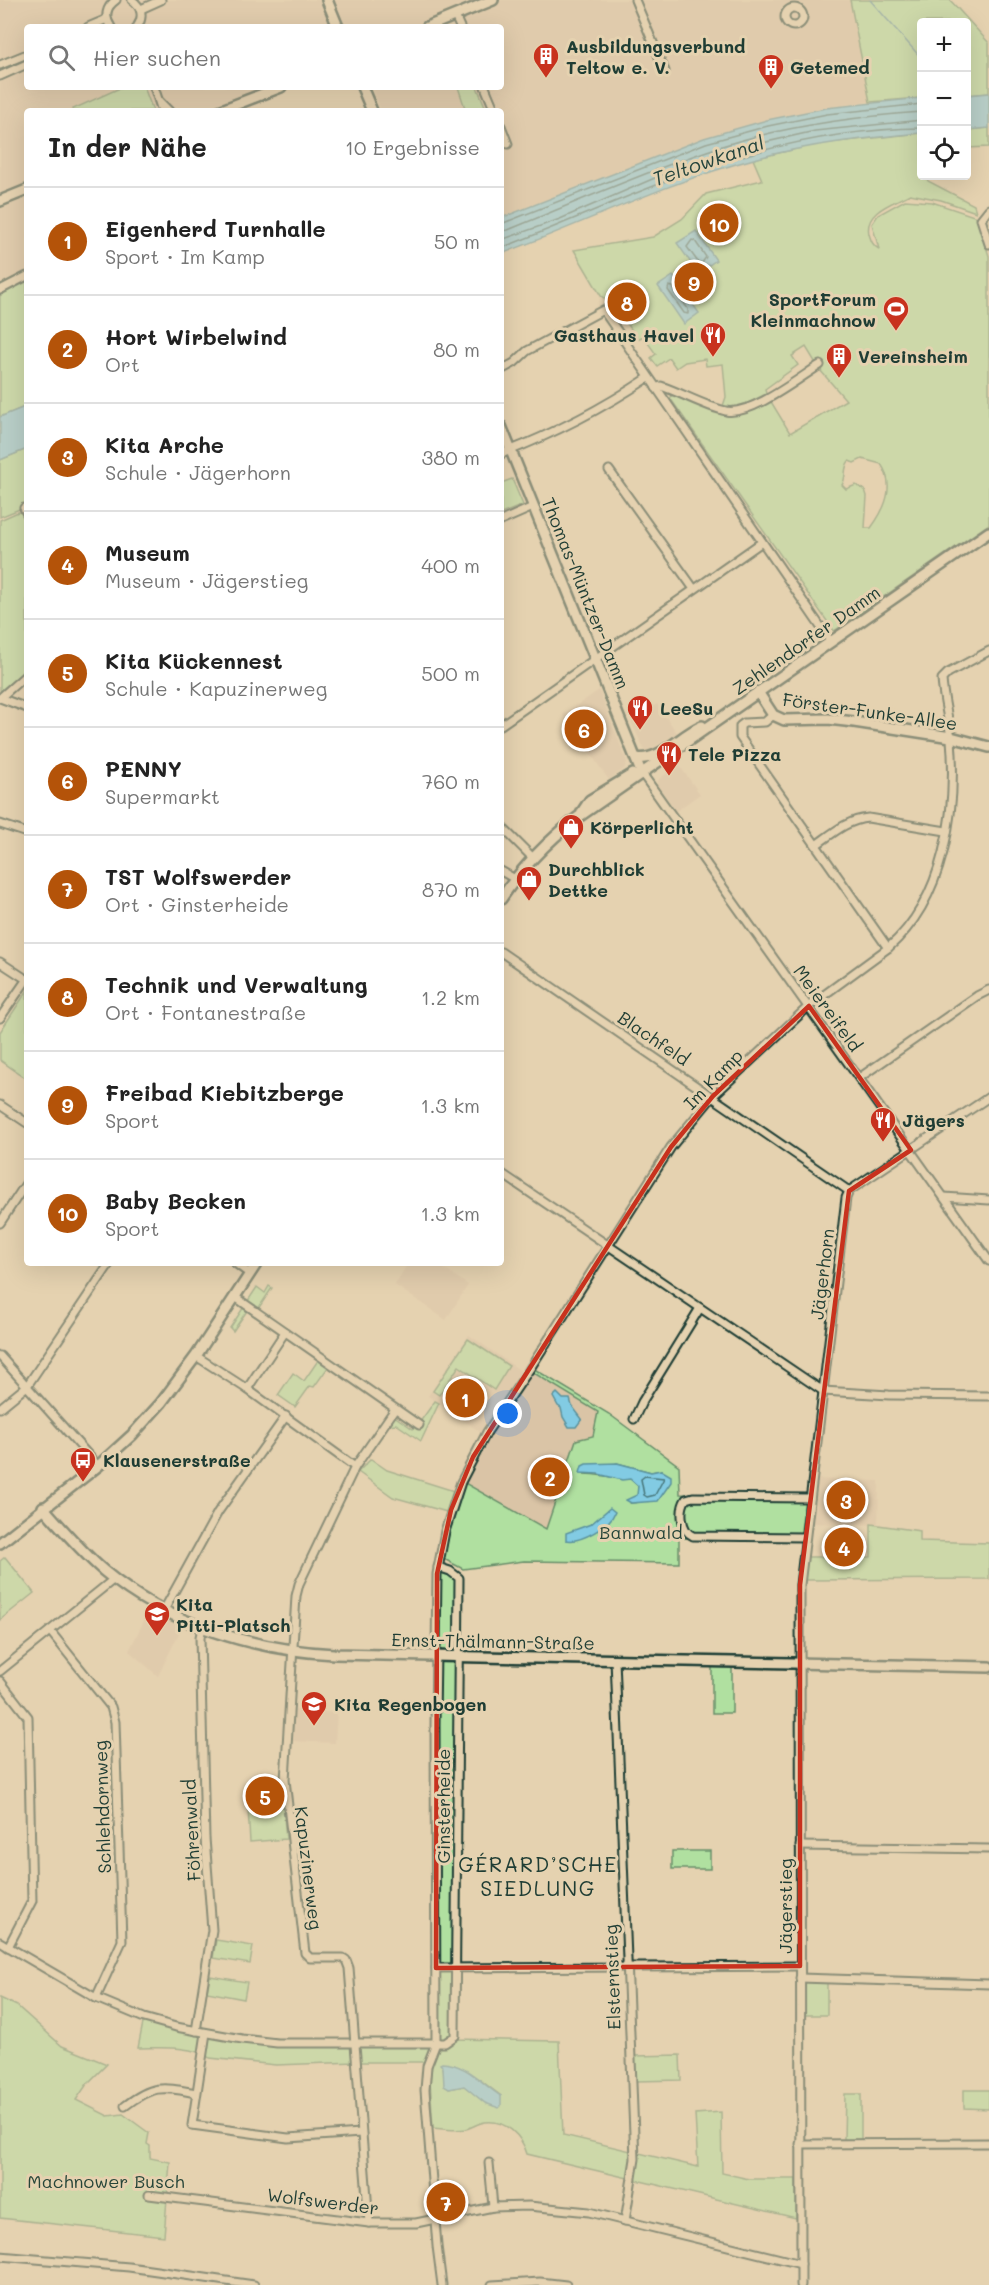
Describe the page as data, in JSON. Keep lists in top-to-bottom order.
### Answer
{
  "streets": {
    "street": [
      "Thomas-Müntzer-Damm",
      "Zehlendorfer Damm",
      "Förster-Funke-Allee",
      "Meiereifeld",
      "Blachfeld",
      "Im Kamp",
      "Jägerhorn",
      "Ernst-Thälmann-Straße",
      "Ginsterheide",
      "Schlehdornweg",
      "Föhrenwald",
      "Kapuzinerweg",
      "Jägerstieg",
      "Elsternstieg",
      "Wolfswerder"
    ]
  },
  "crossings": [
    ["Thomas-Müntzer-Damm", "Zehlendorfer Damm"],
    ["Thomas-Müntzer-Damm", "Meiereifeld"],
    ["Zehlendorfer Damm", "Förster-Funke-Allee"],
    ["Zehlendorfer Damm", "Meiereifeld"],
    ["Förster-Funke-Allee", "Im Kamp"],
    ["Meiereifeld", "Im Kamp"],
    ["Blachfeld", "Im Kamp"],
    ["Blachfeld", "Jägerhorn"],
    ["Im Kamp", "Ginsterheide"],
    ["Jägerhorn", "Jägerstieg"],
    ["Ernst-Thälmann-Straße", "Ginsterheide"],
    ["Ernst-Thälmann-Straße", "Föhrenwald"],
    ["Ernst-Thälmann-Straße", "Kapuzinerweg"],
    ["Ernst-Thälmann-Straße", "Jägerstieg"],
    ["Ernst-Thälmann-Straße", "Elsternstieg"],
    ["Ginsterheide", "Wolfswerder"],
    ["Jägerstieg", "Wolfswerder"],
    ["Elsternstieg", "Wolfswerder"]
  ],
  "districts": ["GÉRARD’SCHE SIEDLUNG"],
  "water": ["Teltowkanal"],
  "parks": ["Bannwald", "Machnower Busch"],
  "places": {
    "building": ["Ausbildungsverbund Teltow e. V.", "Getemed", "Vereinsheim"],
    "sports": ["SportForum Kleinmachnow"],
    "restaurant": [
      "Gasthaus Havel",
      "LeeSu",
      "Tele Pizza",
      "Jägers"
    ],
    "shop": ["Körperlicht", "Durchblick Dettke"],
    "bus stop": ["Klausenerstraße"],
    "school or university": ["Kita Pitti-Platsch", "Kita Regenbogen"]
  },
  "page": {
    "map_buttons": ["+", "−"],
    "search": "Hier suchen",
    "heading": ["In der Nähe", "10 Ergebnisse"],
    "list": [
      {
        "mark": "1",
        "name": "Eigenherd Turnhalle",
        "note": "Sport · Im Kamp",
        "value": "50 m"
      },
      {
        "mark": "2",
        "name": "Hort Wirbelwind",
        "note": "Ort",
        "value": "80 m"
      },
      {
        "mark": "3",
        "name": "Kita Arche",
        "note": "Schule · Jägerhorn",
        "value": "380 m"
      },
      {
        "mark": "4",
        "name": "Museum",
        "note": "Museum · Jägerstieg",
        "value": "400 m"
      },
      {
        "mark": "5",
        "name": "Kita Kückennest",
        "note": "Schule · Kapuzinerweg",
        "value": "500 m"
      },
      {
        "mark": "6",
        "name": "PENNY",
        "note": "Supermarkt",
        "value": "760 m"
      },
      {
        "mark": "7",
        "name": "TST Wolfswerder",
        "note": "Ort · Ginsterheide",
        "value": "870 m"
      },
      {
        "mark": "8",
        "name": "Technik und Verwaltung",
        "note": "Ort · Fontanestraße",
        "value": "1.2 km"
      },
      {
        "mark": "9",
        "name": "Freibad Kiebitzberge",
        "note": "Sport",
        "value": "1.3 km"
      },
      {
        "mark": "10",
        "name": "Baby Becken",
        "note": "Sport",
        "value": "1.3 km"
      }
    ],
    "pins": [
      "10",
      "9",
      "8",
      "6",
      "1",
      "2",
      "3",
      "4",
      "5",
      "7"
    ]
  }
}
